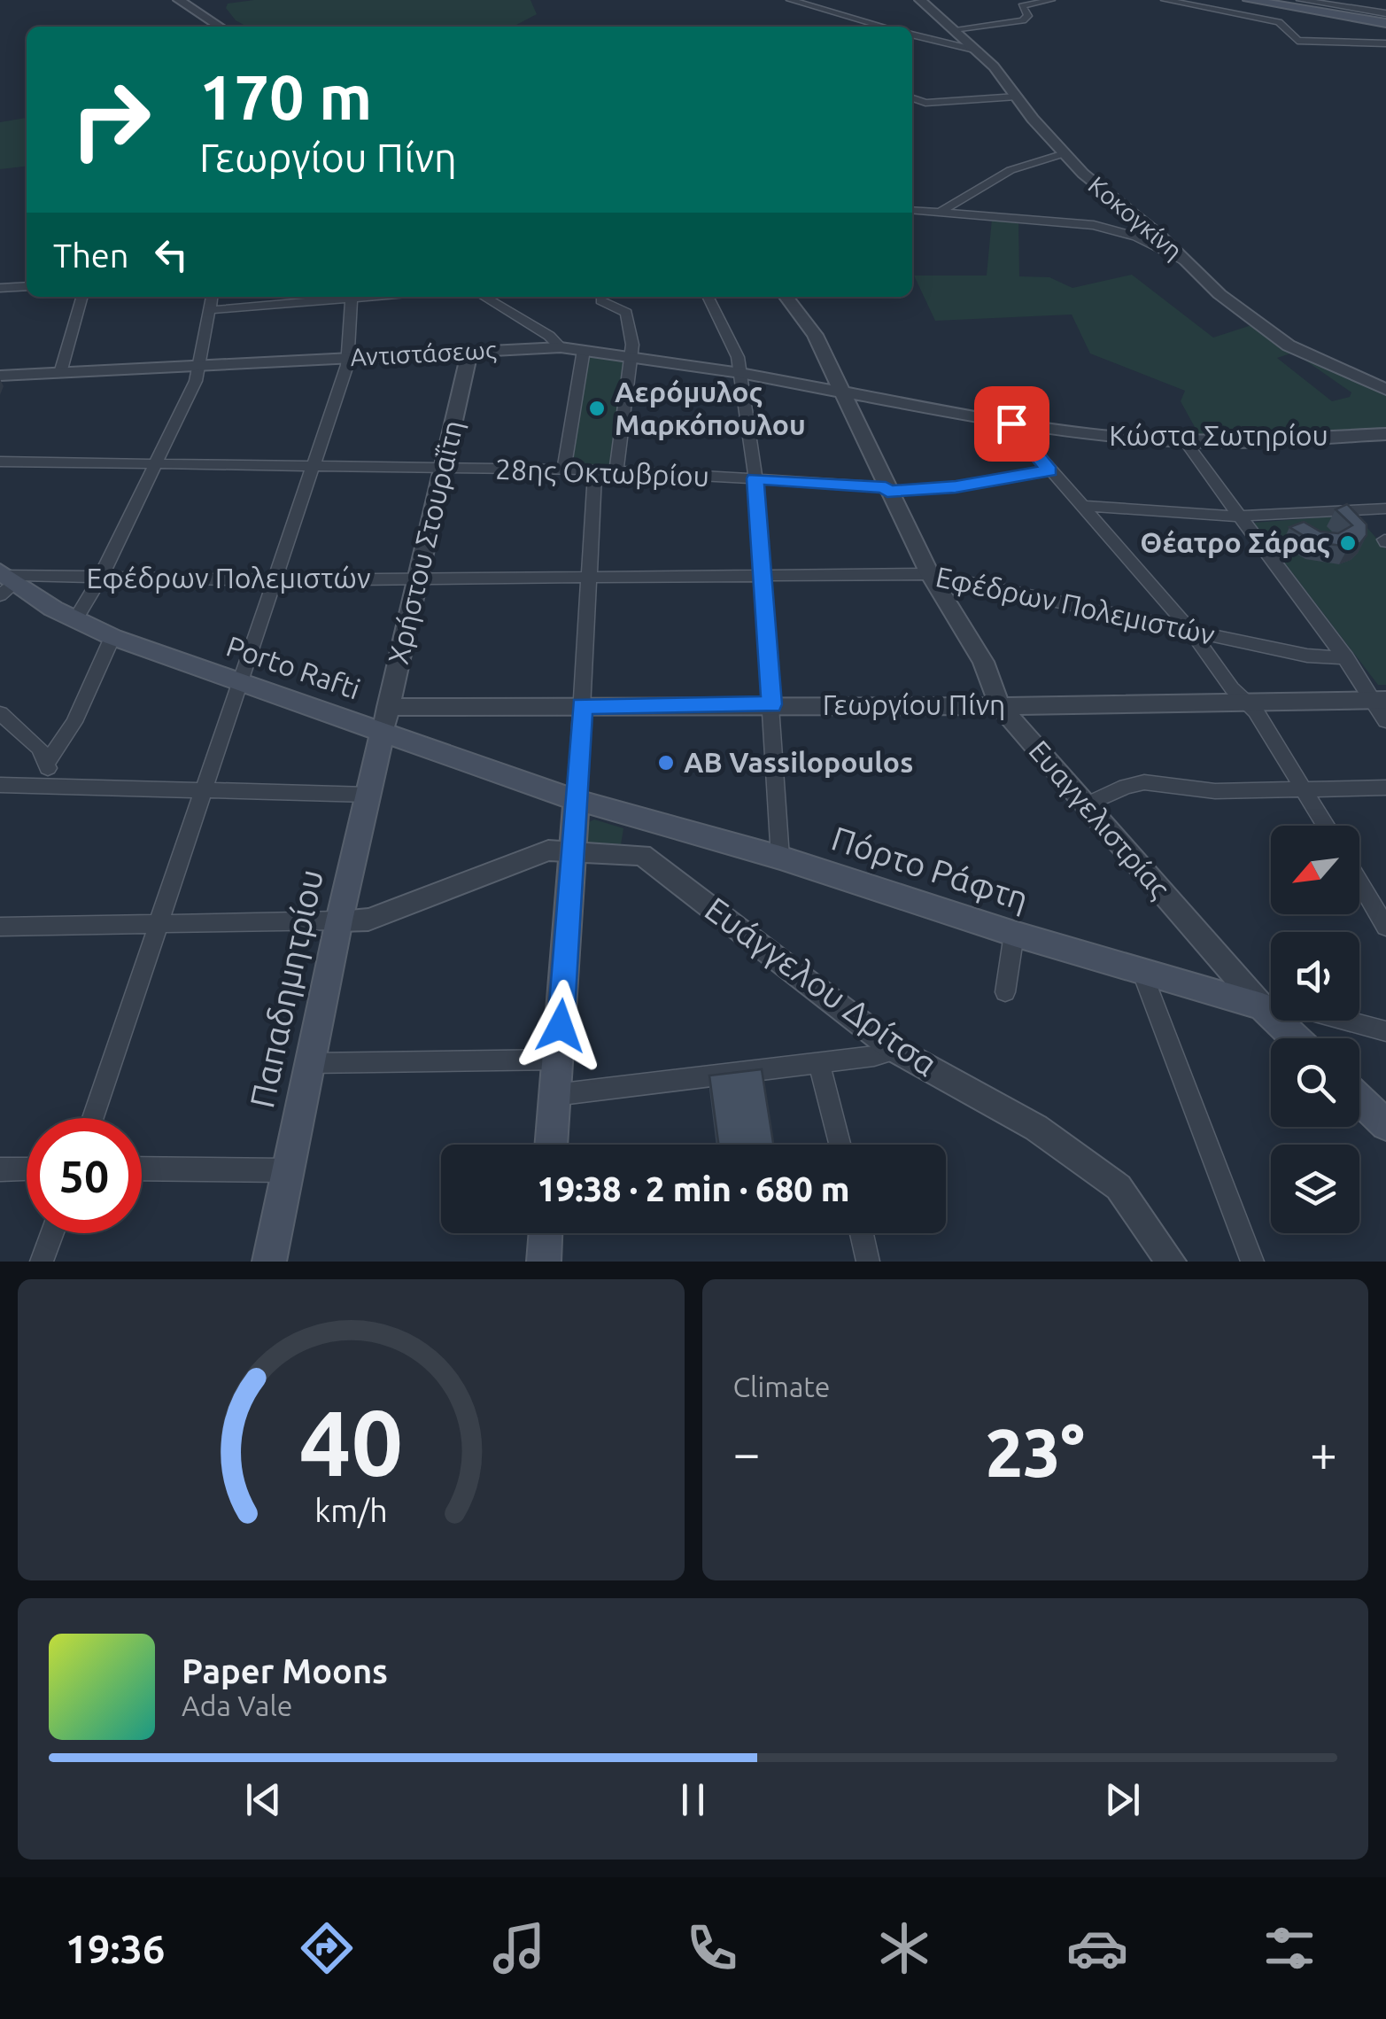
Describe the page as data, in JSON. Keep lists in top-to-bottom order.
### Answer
{
  "streets": {
    "main road": ["Porto Rafti", "Πόρτο Ράφτη", "Παπαδημητρίου"],
    "street": [
      "Κοκογκίνη",
      "Αντιστάσεως",
      "Κώστα Σωτηρίου",
      "28ης Οκτωβρίου",
      "Χρήστου Στουραΐτη",
      "Εφέδρων Πολεμιστών",
      "Γεωργίου Πίνη",
      "Ευαγγελιστρίας",
      "Ευάγγελου Δρίτσα"
    ]
  },
  "crossings": [
    ["Αντιστάσεως", "Κώστα Σωτηρίου"],
    ["Αντιστάσεως", "Χρήστου Στουραΐτη"],
    ["Αντιστάσεως", "Ευαγγελιστρίας"],
    ["Κώστα Σωτηρίου", "Ευαγγελιστρίας"],
    ["28ης Οκτωβρίου", "Χρήστου Στουραΐτη"],
    ["28ης Οκτωβρίου", "Ευαγγελιστρίας"],
    ["Χρήστου Στουραΐτη", "Εφέδρων Πολεμιστών"],
    ["Χρήστου Στουραΐτη", "Porto Rafti"],
    ["Χρήστου Στουραΐτη", "Γεωργίου Πίνη"],
    ["Χρήστου Στουραΐτη", "Παπαδημητρίου"],
    ["Εφέδρων Πολεμιστών", "Porto Rafti"],
    ["Εφέδρων Πολεμιστών", "Ευαγγελιστρίας"],
    ["Porto Rafti", "Γεωργίου Πίνη"],
    ["Porto Rafti", "Πόρτο Ράφτη"],
    ["Porto Rafti", "Παπαδημητρίου"],
    ["Γεωργίου Πίνη", "Ευαγγελιστρίας"],
    ["Γεωργίου Πίνη", "Παπαδημητρίου"]
  ],
  "places": ["Αερόμυλος Μαρκόπουλου", "Θέατρο Σάρας", "AB Vassilopoulos"],
  "north": "bottom left",
  "page": {
    "turn": ["170 m", "Γεωργίου Πίνη"],
    "then": "Then",
    "limit": "50",
    "trip": "19:38 · 2 min · 680 m",
    "tile": "Climate",
    "heat": ["−", "23°", "+"],
    "song": ["Paper Moons", "Ada Vale"],
    "tabs": "19:36",
    "gauge": ["40", "km/h"]
  }
}
